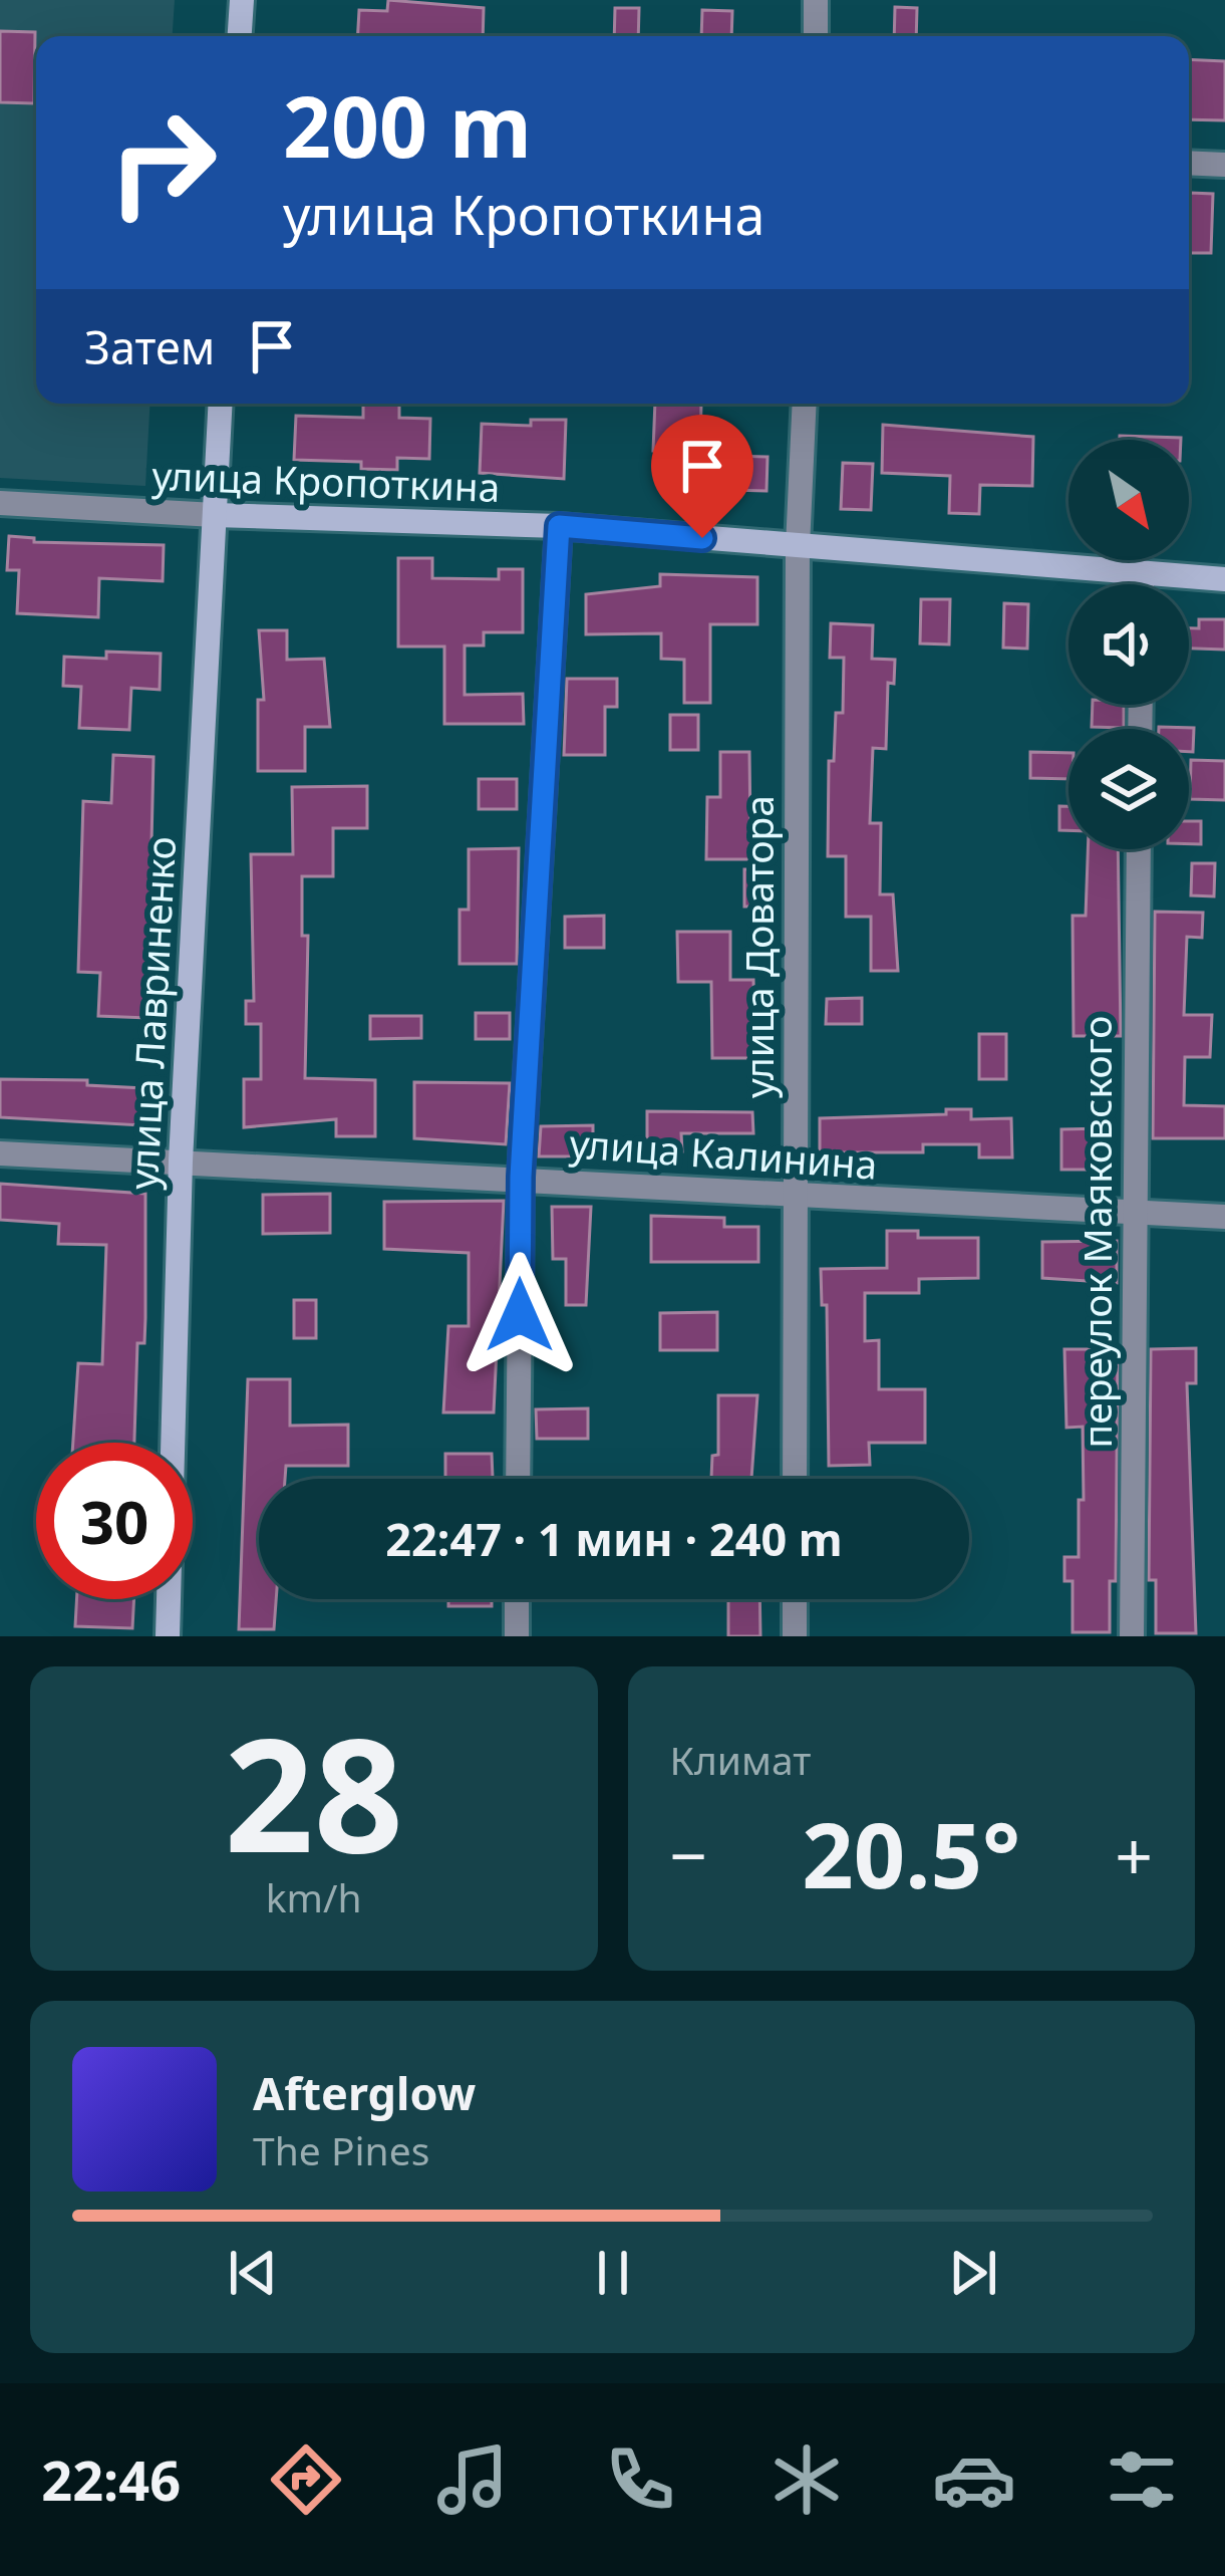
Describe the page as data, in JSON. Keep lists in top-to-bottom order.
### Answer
{
  "streets": {
    "main road": ["улица Кропоткина", "улица Лавриненко"],
    "street": ["улица Доватора", "улица Калинина", "переулок Маяковского"]
  },
  "crossings": [
    ["улица Кропоткина", "улица Доватора"],
    ["улица Кропоткина", "улица Лавриненко"],
    ["улица Доватора", "улица Калинина"],
    ["улица Лавриненко", "улица Калинина"],
    ["улица Калинина", "переулок Маяковского"]
  ],
  "north": "bottom right",
  "page": {
    "turn": ["200 m", "улица Кропоткина"],
    "then": "Затем",
    "limit": "30",
    "trip": "22:47 · 1 мин · 240 m",
    "tile": [
      ["28", "km/h"],
      "Климат"
    ],
    "heat": ["−", "20.5°", "+"],
    "song": ["Afterglow", "The Pines"],
    "tabs": "22:46"
  }
}
